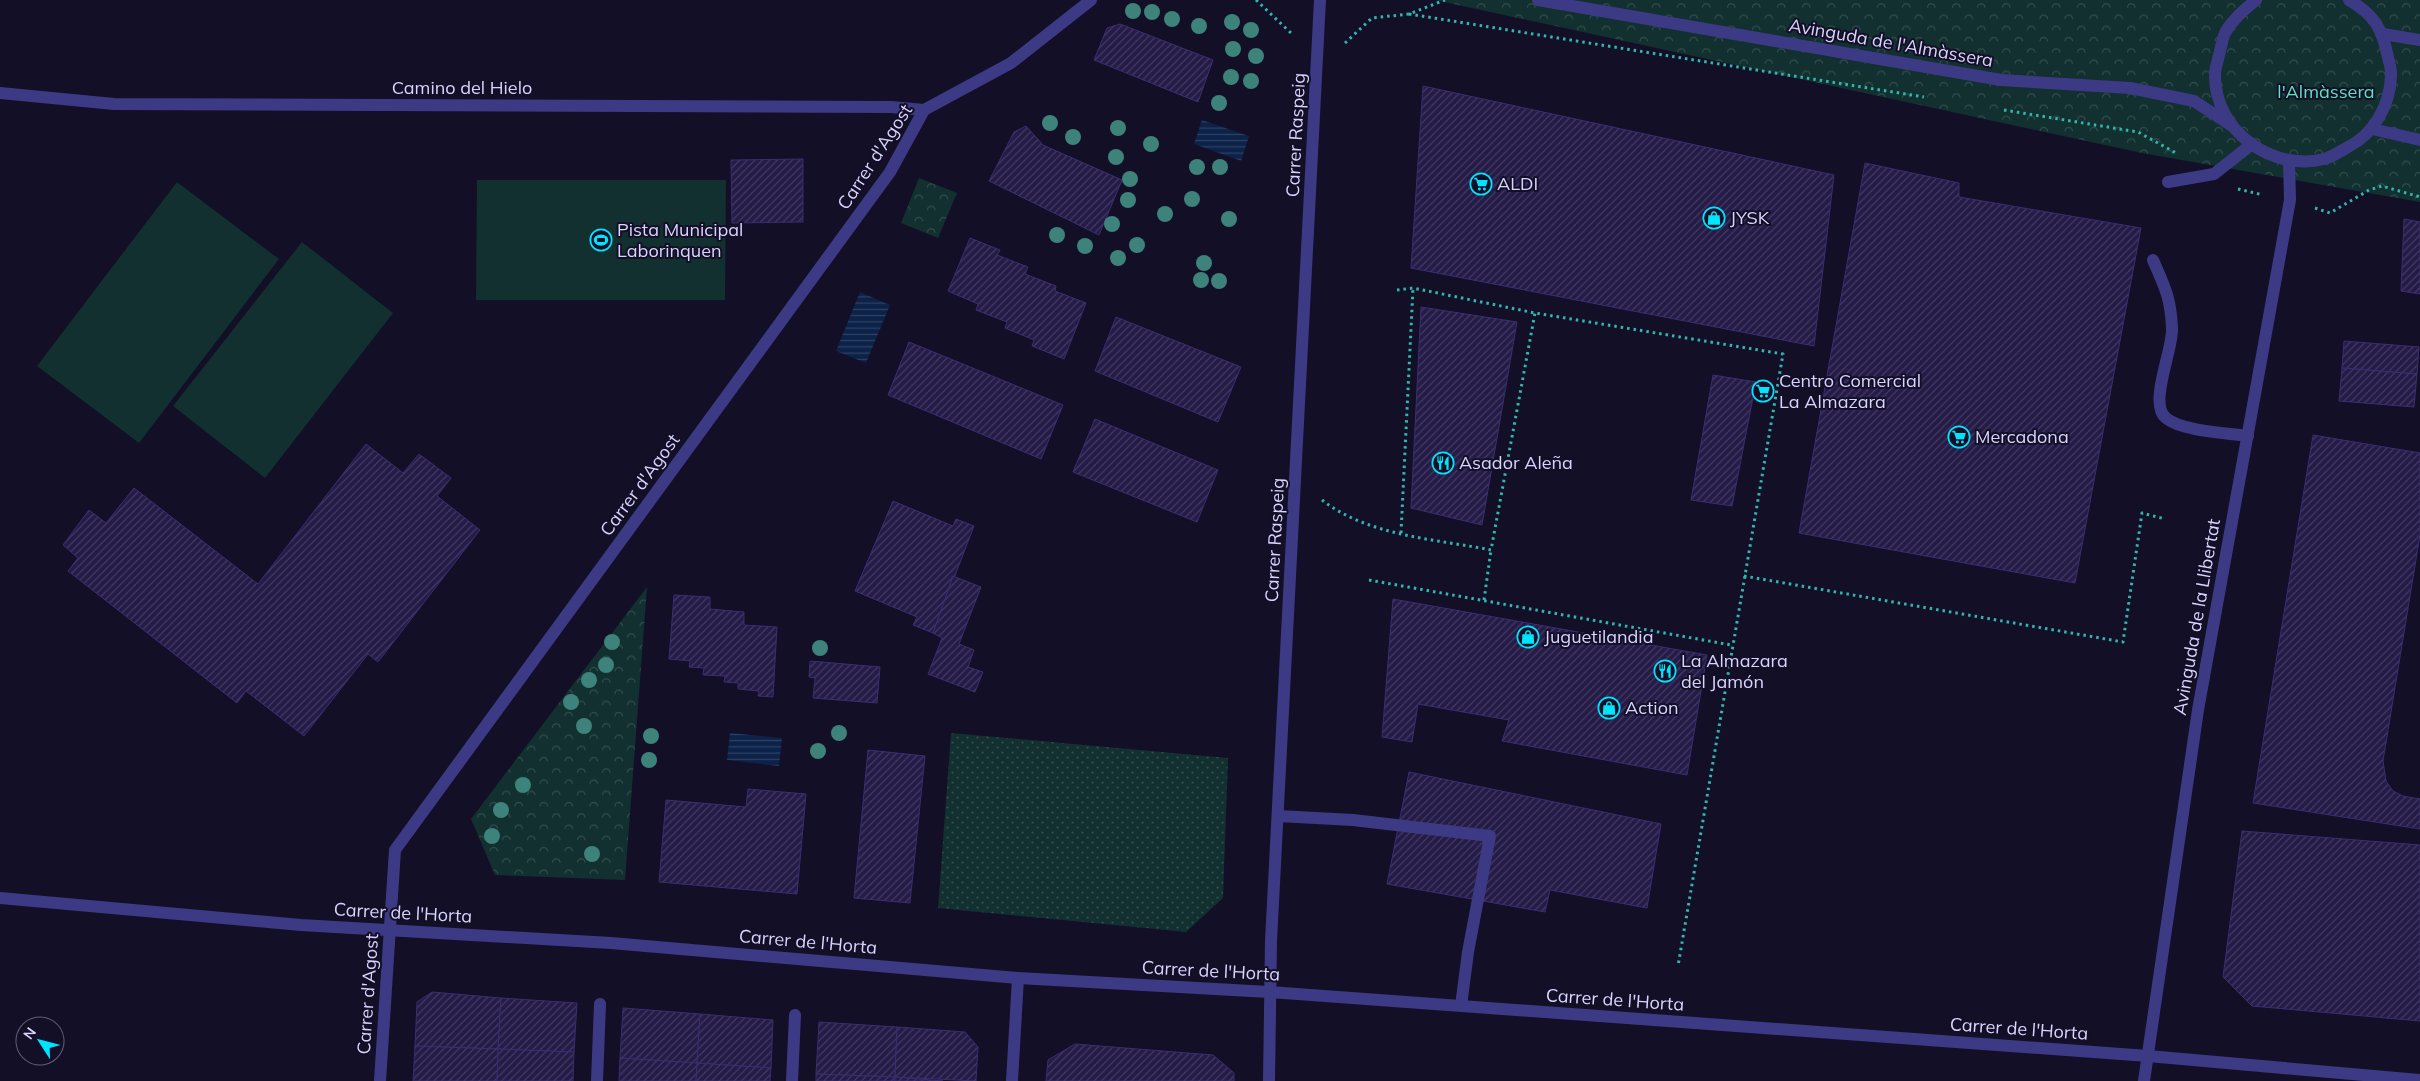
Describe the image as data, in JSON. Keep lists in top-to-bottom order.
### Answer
{
  "streets": {
    "street": [
      "Avinguda de l'Almàssera",
      "Camino del Hielo",
      "Carrer Raspeig",
      "Carrer d'Agost",
      "Avinguda de la Llibertat",
      "Carrer de l'Horta"
    ]
  },
  "crossings": [
    ["Camino del Hielo", "Carrer d'Agost"],
    ["Carrer Raspeig", "Carrer de l'Horta"],
    ["Carrer d'Agost", "Carrer de l'Horta"],
    ["Avinguda de la Llibertat", "Carrer de l'Horta"]
  ],
  "parks": ["l'Almàssera"],
  "places": {
    "supermarket": ["ALDI", "Centro Comercial La Almazara", "Mercadona"],
    "shop": ["JYSK", "Juguetilandia", "Action"],
    "sports": ["Pista Municipal Laborinquen"],
    "restaurant": ["Asador Aleña", "La Almazara del Jamón"]
  },
  "north": "top left"
}
